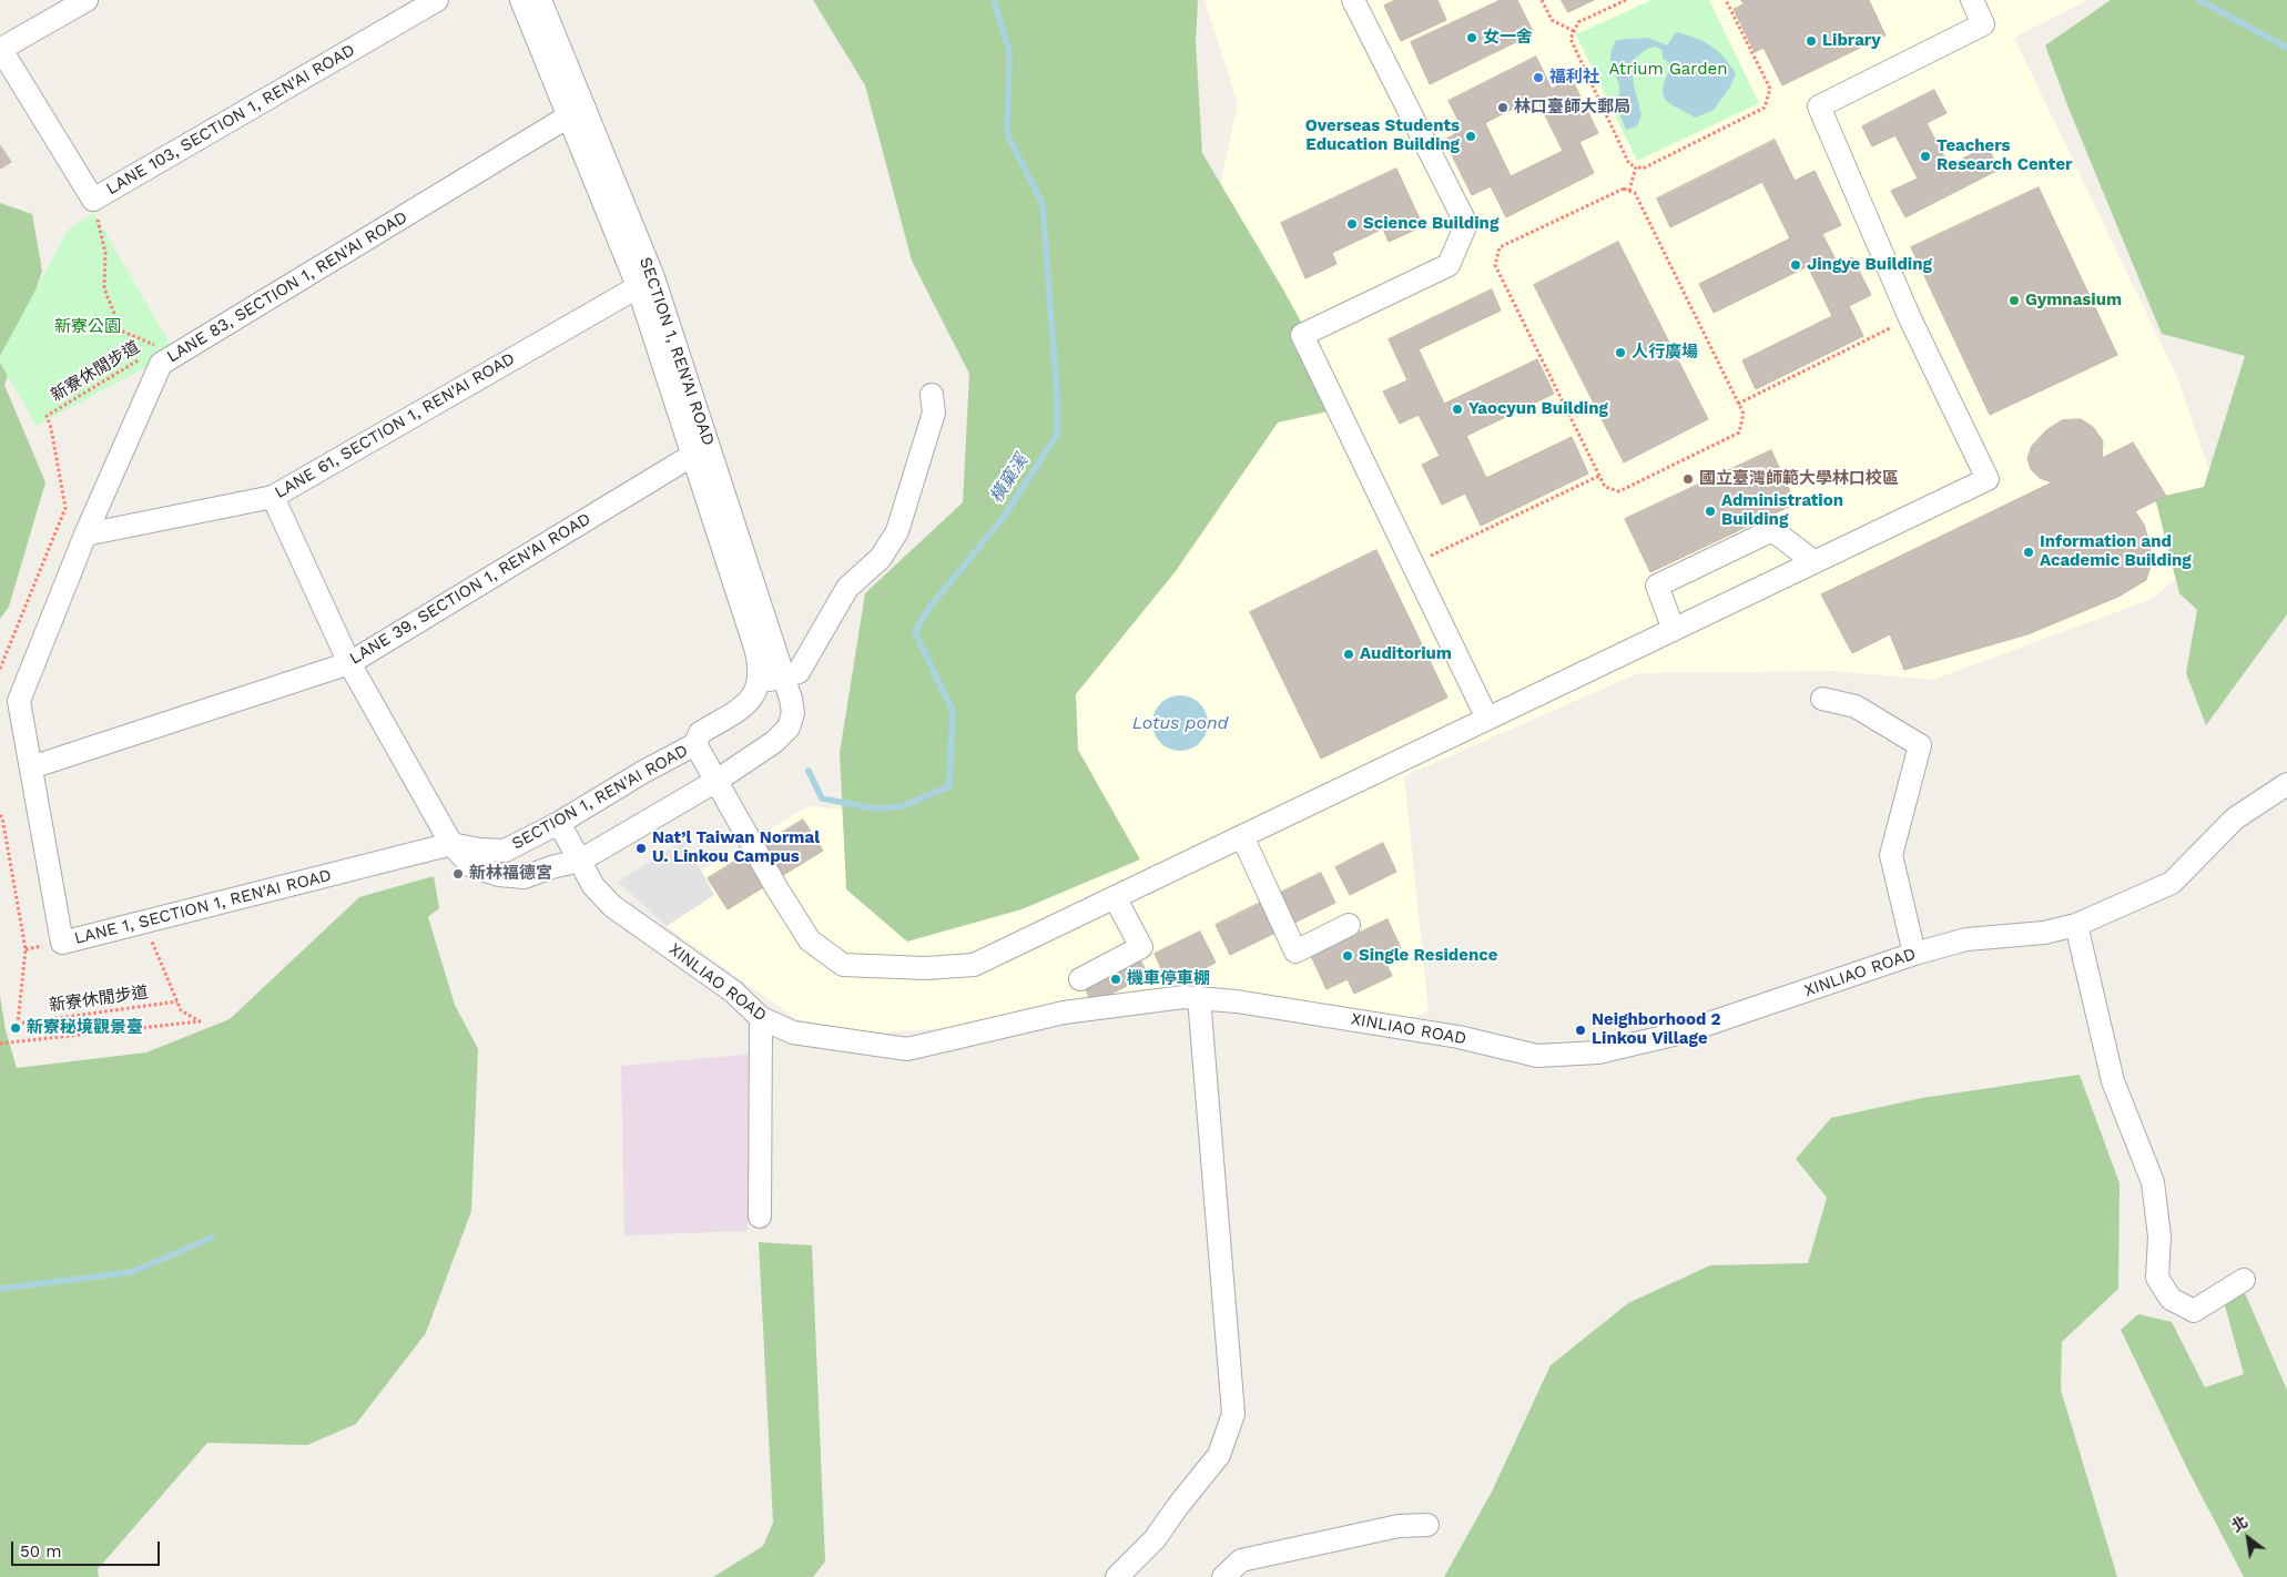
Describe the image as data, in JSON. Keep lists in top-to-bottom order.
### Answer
{
  "streets": {
    "street": [
      "LANE 103, SECTION 1, REN'AI ROAD",
      "LANE 83, SECTION 1, REN'AI ROAD",
      "SECTION 1, REN'AI ROAD",
      "LANE 61, SECTION 1, REN'AI ROAD",
      "LANE 39, SECTION 1, REN'AI ROAD",
      "LANE 1, SECTION 1, REN'AI ROAD",
      "XINLIAO ROAD"
    ],
    "path": ["新寮休閒步道"]
  },
  "crossings": [
    ["LANE 103, SECTION 1, REN'AI ROAD", "新寮休閒步道"],
    ["LANE 83, SECTION 1, REN'AI ROAD", "SECTION 1, REN'AI ROAD"],
    ["LANE 83, SECTION 1, REN'AI ROAD", "LANE 61, SECTION 1, REN'AI ROAD"],
    ["LANE 83, SECTION 1, REN'AI ROAD", "LANE 39, SECTION 1, REN'AI ROAD"],
    ["LANE 83, SECTION 1, REN'AI ROAD", "LANE 1, SECTION 1, REN'AI ROAD"],
    ["SECTION 1, REN'AI ROAD", "LANE 61, SECTION 1, REN'AI ROAD"],
    ["SECTION 1, REN'AI ROAD", "LANE 39, SECTION 1, REN'AI ROAD"],
    ["SECTION 1, REN'AI ROAD", "LANE 1, SECTION 1, REN'AI ROAD"],
    ["SECTION 1, REN'AI ROAD", "XINLIAO ROAD"],
    ["新寮休閒步道", "LANE 1, SECTION 1, REN'AI ROAD"],
    ["LANE 39, SECTION 1, REN'AI ROAD", "LANE 1, SECTION 1, REN'AI ROAD"]
  ],
  "water": ["橫窠溪", "Lotus pond"],
  "parks": ["Atrium Garden", "新寮公園"],
  "places": [
    "女一舍",
    "Library",
    "福利社",
    "林口臺師大郵局",
    "Overseas Students Education Building",
    "Teachers Research Center",
    "Science Building",
    "Jingye Building",
    "Gymnasium",
    "人行廣場",
    "Yaocyun Building",
    "國立臺灣師範大學林口校區",
    "Administration Building",
    "Information and Academic Building",
    "Auditorium",
    "Nat’l Taiwan Normal U. Linkou Campus",
    "新林福德宮",
    "Single Residence",
    "機車停車棚",
    "新寮秘境觀景臺",
    "Neighborhood 2 Linkou Village"
  ],
  "scale_bar": "50 m",
  "north": "top left"
}
